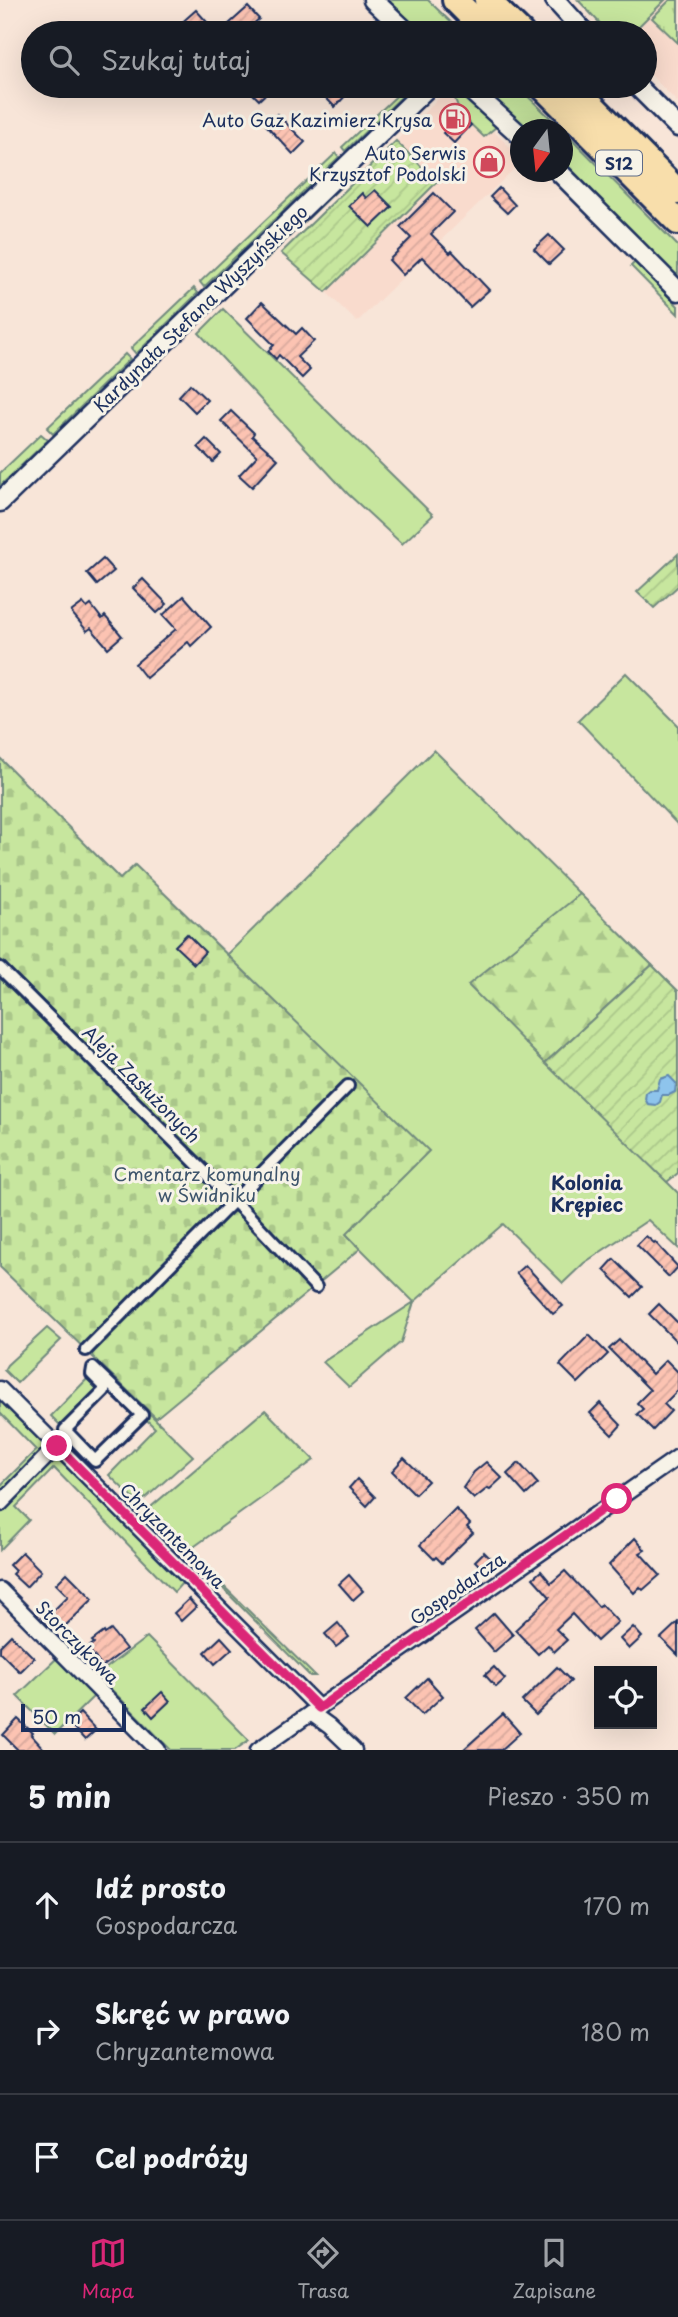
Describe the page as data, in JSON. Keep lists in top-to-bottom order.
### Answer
{
  "streets": {
    "highway": ["S12"],
    "street": [
      "Kardynała Stefana Wyszyńskiego",
      "Aleja Zasłużonych",
      "Chryzantemowa",
      "Gospodarcza",
      "Storczykowa"
    ]
  },
  "crossings": [
    ["Chryzantemowa", "Gospodarcza"]
  ],
  "districts": ["Kolonia Krępiec"],
  "parks": ["Cmentarz komunalny w Świdniku"],
  "places": {
    "fuel station": ["Auto Gaz Kazimierz Krysa"],
    "shop": ["Auto Serwis Krzysztof Podolski"]
  },
  "scale_bar": "50 m",
  "north": "bottom",
  "page": {
    "search": "Szukaj tutaj",
    "scale": "50 m",
    "heading": ["5 min", "Pieszo · 350 m"],
    "list": [
      ["Idź prosto", "Gospodarcza", "170 m"],
      ["Skręć w prawo", "Chryzantemowa", "180 m"],
      "Cel podróży"
    ],
    "nav": ["Mapa", "Trasa", "Zapisane"]
  }
}
